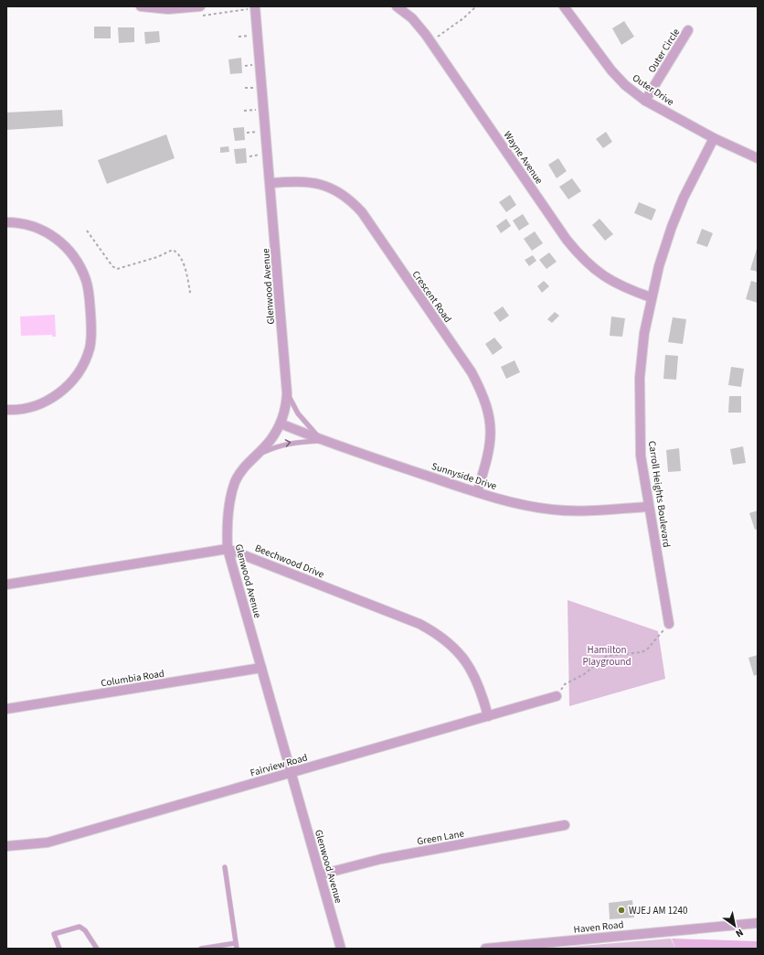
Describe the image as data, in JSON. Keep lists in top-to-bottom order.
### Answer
{
  "streets": {
    "street": [
      "Outer Circle",
      "Outer Drive",
      "Wayne Avenue",
      "Glenwood Avenue",
      "Crescent Road",
      "Sunnyside Drive",
      "Carroll Heights Boulevard",
      "Beechwood Drive",
      "Columbia Road",
      "Fairview Road",
      "Green Lane",
      "Haven Road"
    ]
  },
  "crossings": [
    ["Outer Circle", "Outer Drive"],
    ["Outer Drive", "Carroll Heights Boulevard"],
    ["Wayne Avenue", "Carroll Heights Boulevard"],
    ["Glenwood Avenue", "Crescent Road"],
    ["Glenwood Avenue", "Sunnyside Drive"],
    ["Glenwood Avenue", "Beechwood Drive"],
    ["Glenwood Avenue", "Columbia Road"],
    ["Glenwood Avenue", "Fairview Road"],
    ["Glenwood Avenue", "Green Lane"],
    ["Crescent Road", "Sunnyside Drive"],
    ["Sunnyside Drive", "Carroll Heights Boulevard"],
    ["Beechwood Drive", "Fairview Road"]
  ],
  "parks": ["Hamilton Playground"],
  "places": ["WJEJ AM 1240"],
  "north": "bottom right"
}
